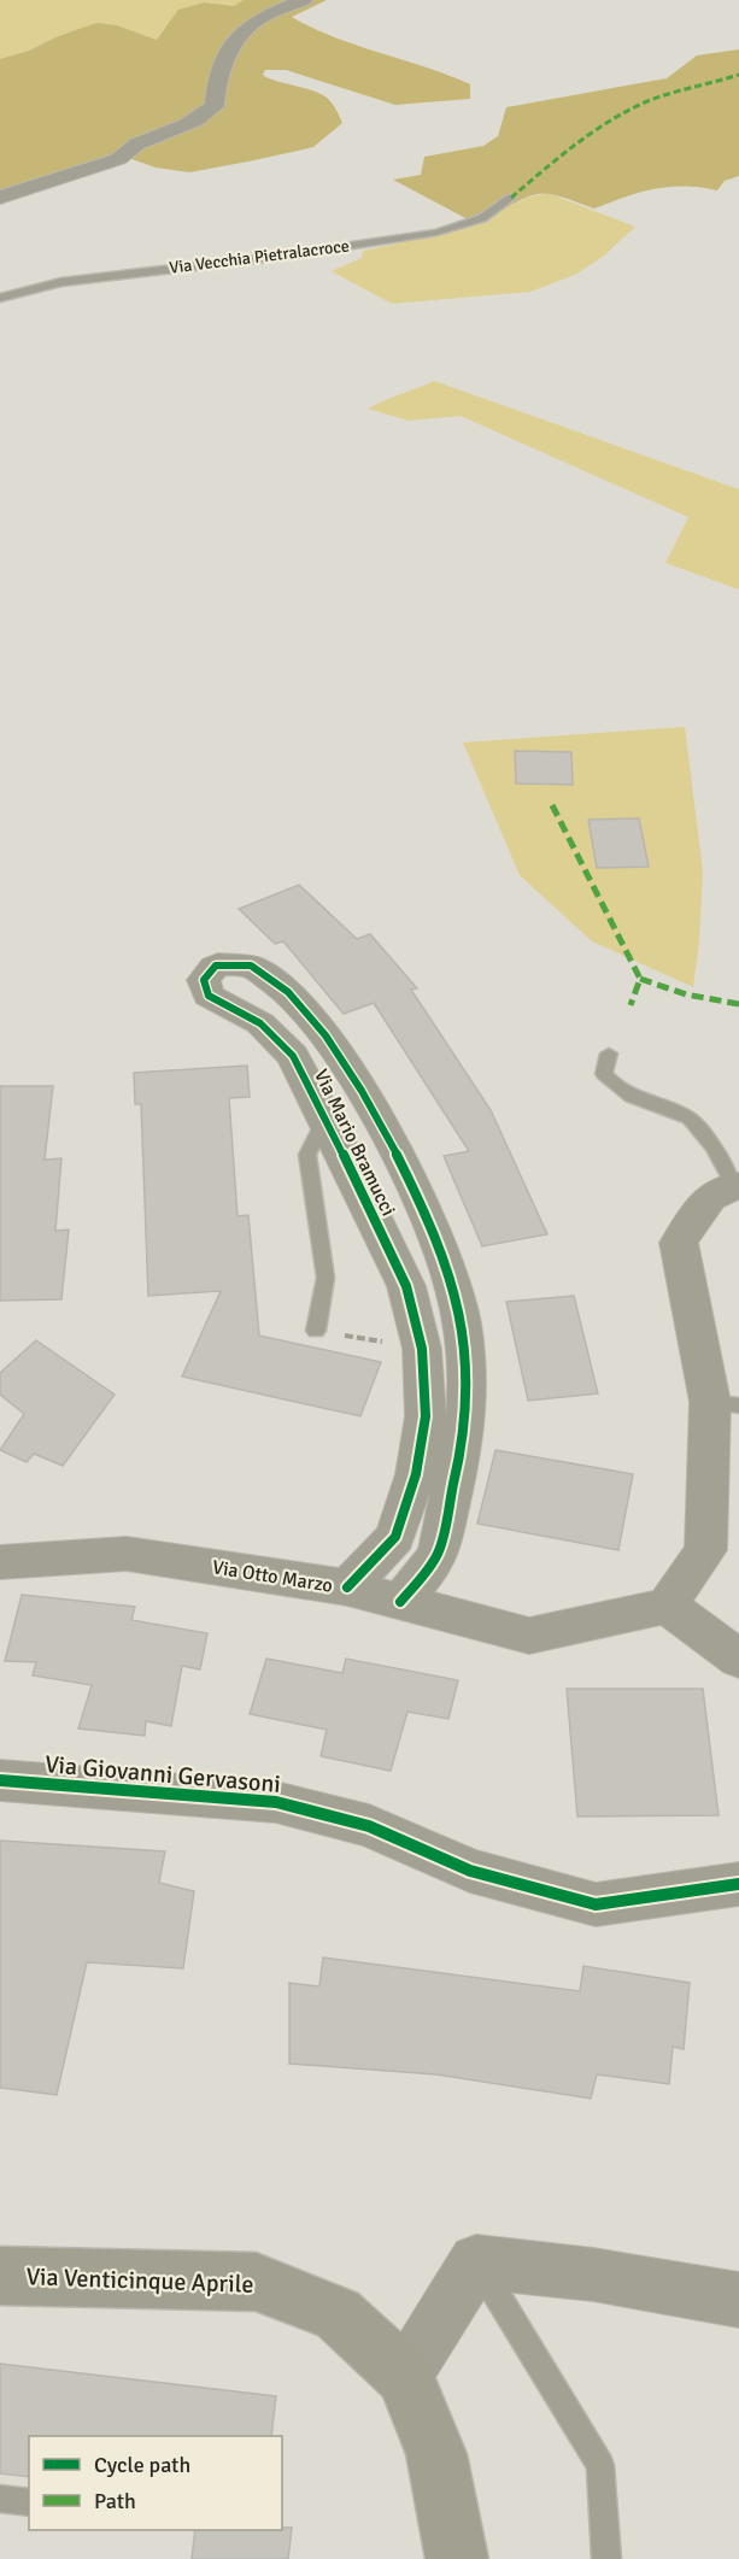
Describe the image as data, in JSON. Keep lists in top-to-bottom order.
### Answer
{
  "streets": {
    "street": [
      "Via Mario Bramucci",
      "Via Otto Marzo",
      "Via Giovanni Gervasoni",
      "Via Venticinque Aprile"
    ],
    "lane": ["Via Vecchia Pietralacroce"]
  },
  "crossings": [
    ["Via Mario Bramucci", "Via Otto Marzo"]
  ],
  "legend": ["Cycle path", "Path"]
}
